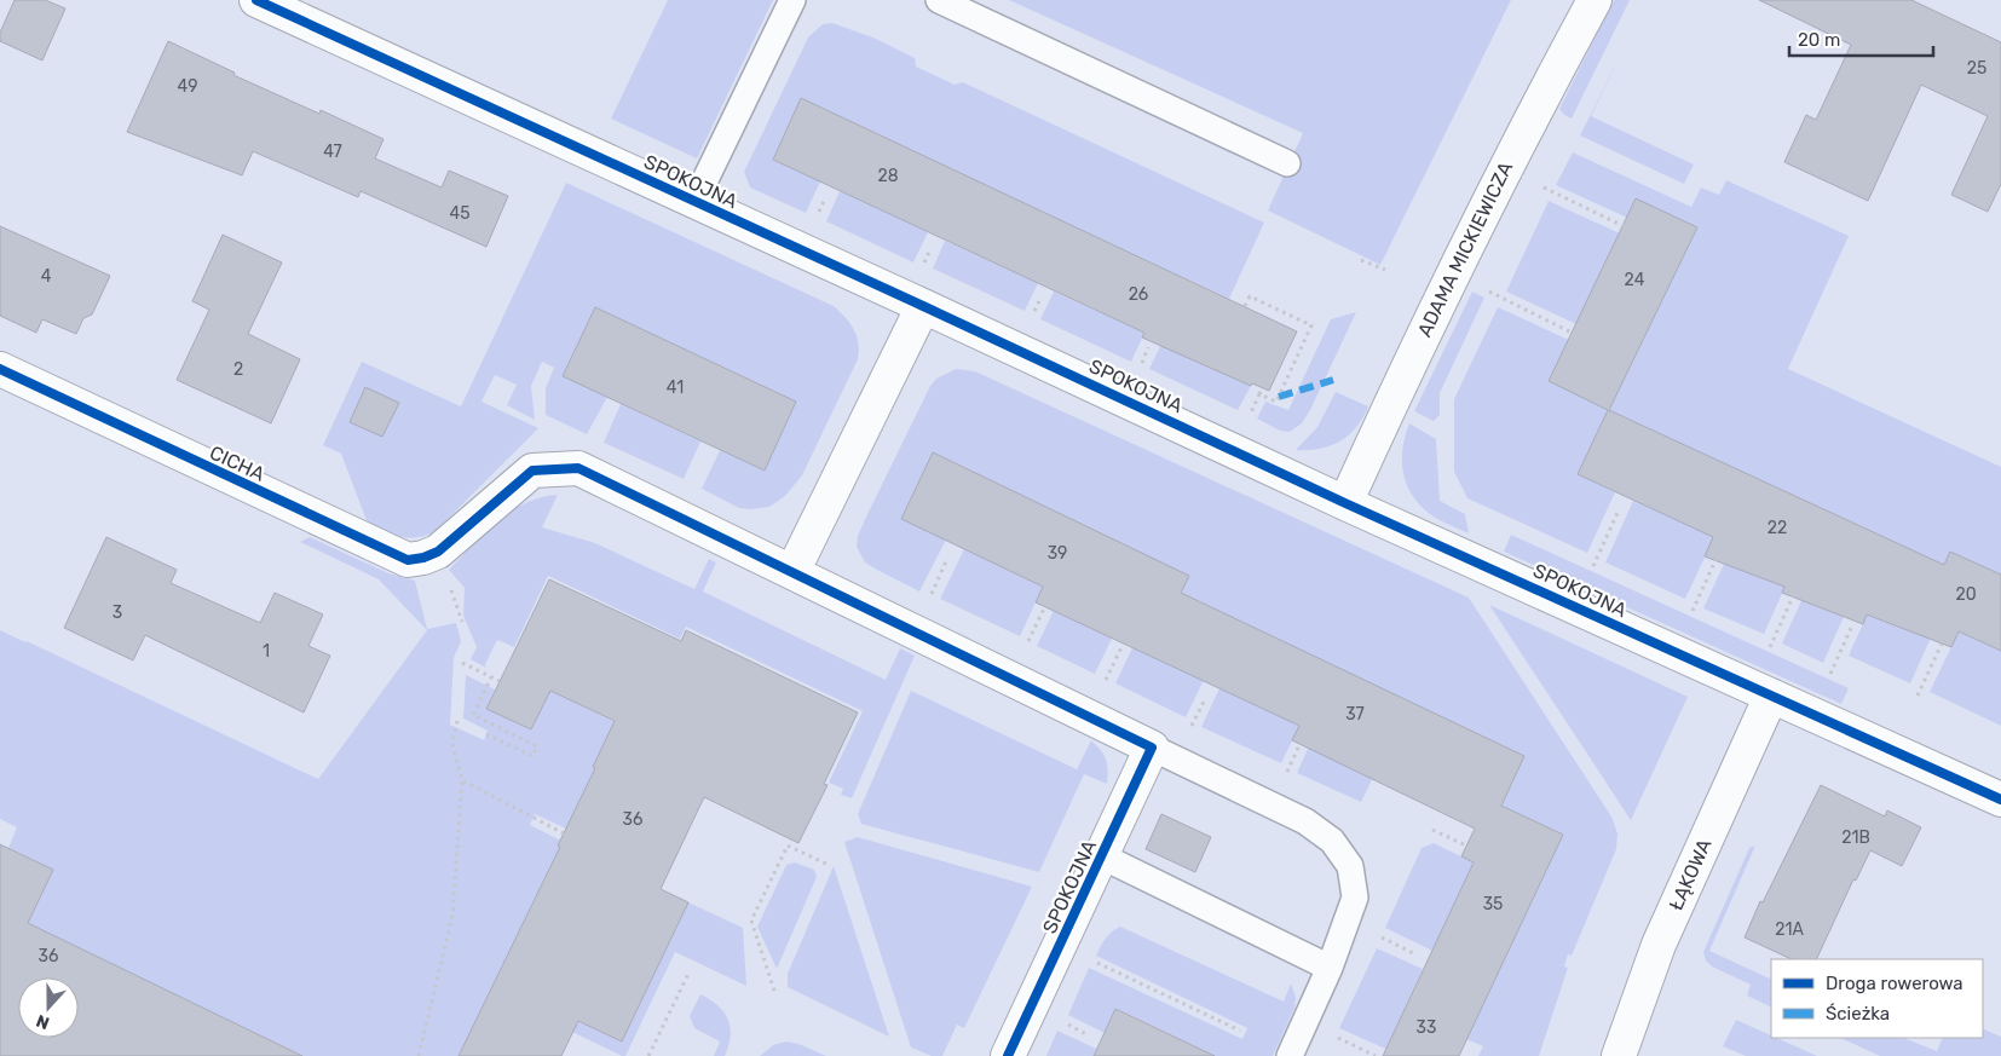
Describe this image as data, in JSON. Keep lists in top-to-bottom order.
{
  "streets": {
    "street": [
      "SPOKOJNA",
      "ADAMA MICKIEWICZA",
      "CICHA",
      "ŁĄKOWA"
    ]
  },
  "crossings": [
    ["SPOKOJNA", "ADAMA MICKIEWICZA"],
    ["SPOKOJNA", "ŁĄKOWA"]
  ],
  "house_numbers": [
    "25",
    "49",
    "47",
    "28",
    "45",
    "4",
    "24",
    "26",
    "2",
    "41",
    "22",
    "39",
    "20",
    "3",
    "1",
    "37",
    "36",
    "21B",
    "35",
    "21A",
    "36",
    "33"
  ],
  "legend": ["Droga rowerowa", "Ścieżka"],
  "scale_bar": "20 m",
  "north": "bottom"
}
